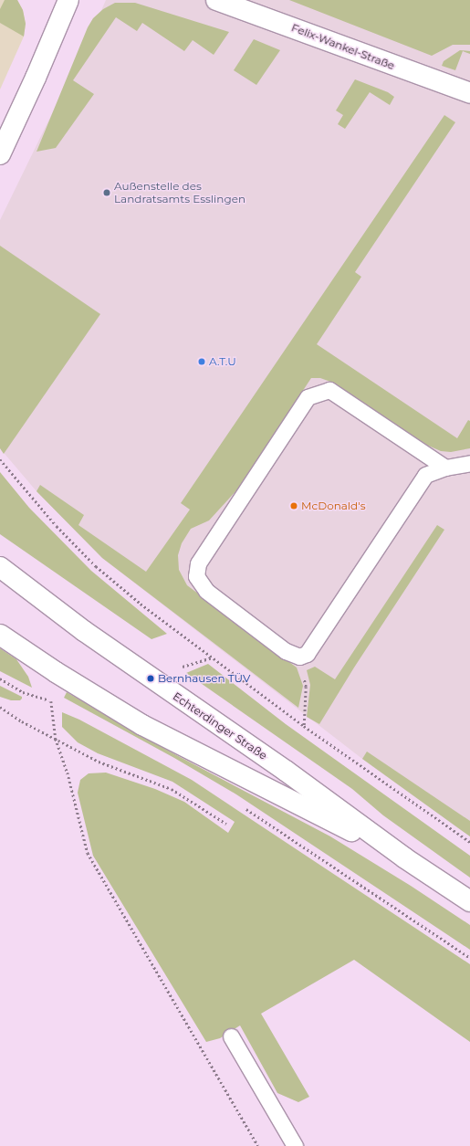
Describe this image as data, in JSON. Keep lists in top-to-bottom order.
{
  "streets": {
    "main road": ["Felix-Wankel-Straße", "Echterdinger Straße"]
  },
  "places": [
    "Außenstelle des Landratsamts Esslingen",
    "A.T.U",
    "McDonald's",
    "Bernhausen TÜV"
  ]
}
